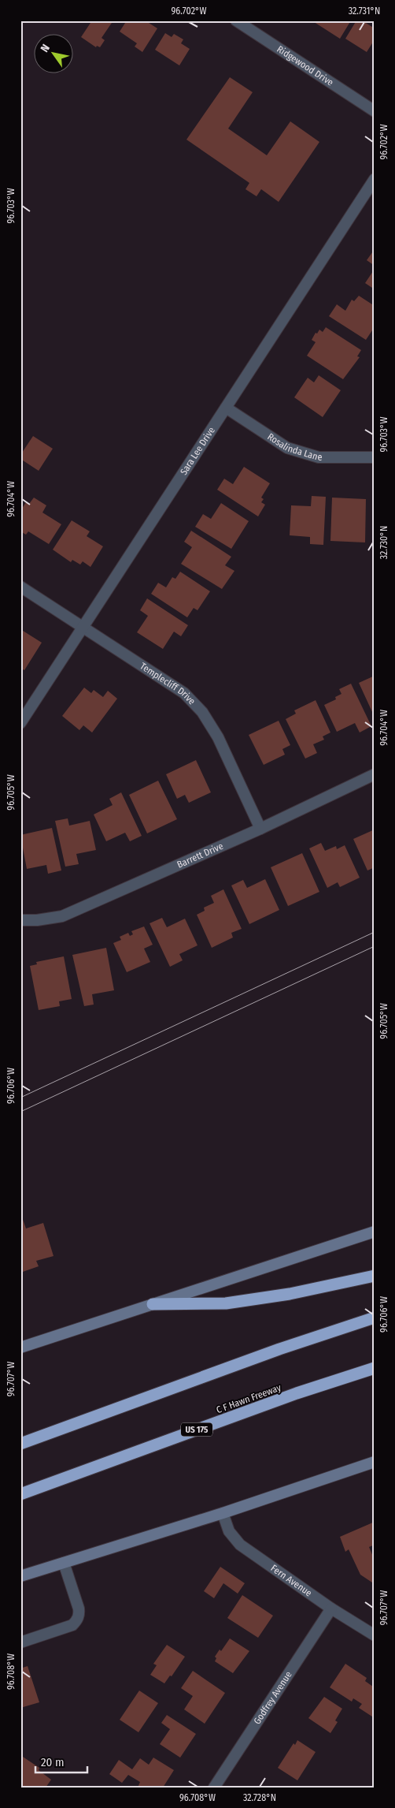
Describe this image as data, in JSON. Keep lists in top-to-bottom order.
{
  "streets": {
    "highway": ["C F Hawn Freeway", "US 175"],
    "street": [
      "Ridgewood Drive",
      "Rosalinda Lane",
      "Sara Lee Drive",
      "Templecliff Drive",
      "Barrett Drive",
      "Fern Avenue",
      "Godfrey Avenue"
    ]
  },
  "crossings": [
    ["Rosalinda Lane", "Sara Lee Drive"],
    ["Sara Lee Drive", "Templecliff Drive"],
    ["Templecliff Drive", "Barrett Drive"],
    ["Fern Avenue", "Godfrey Avenue"]
  ],
  "scale_bar": "20 m",
  "north": "top left",
  "coordinates": [
    "96.702°W",
    "32.731°N",
    "96.703°W",
    "96.704°W",
    "32.730°N",
    "96.705°W",
    "96.706°W",
    "96.707°W",
    "96.708°W",
    "32.728°N"
  ]
}
